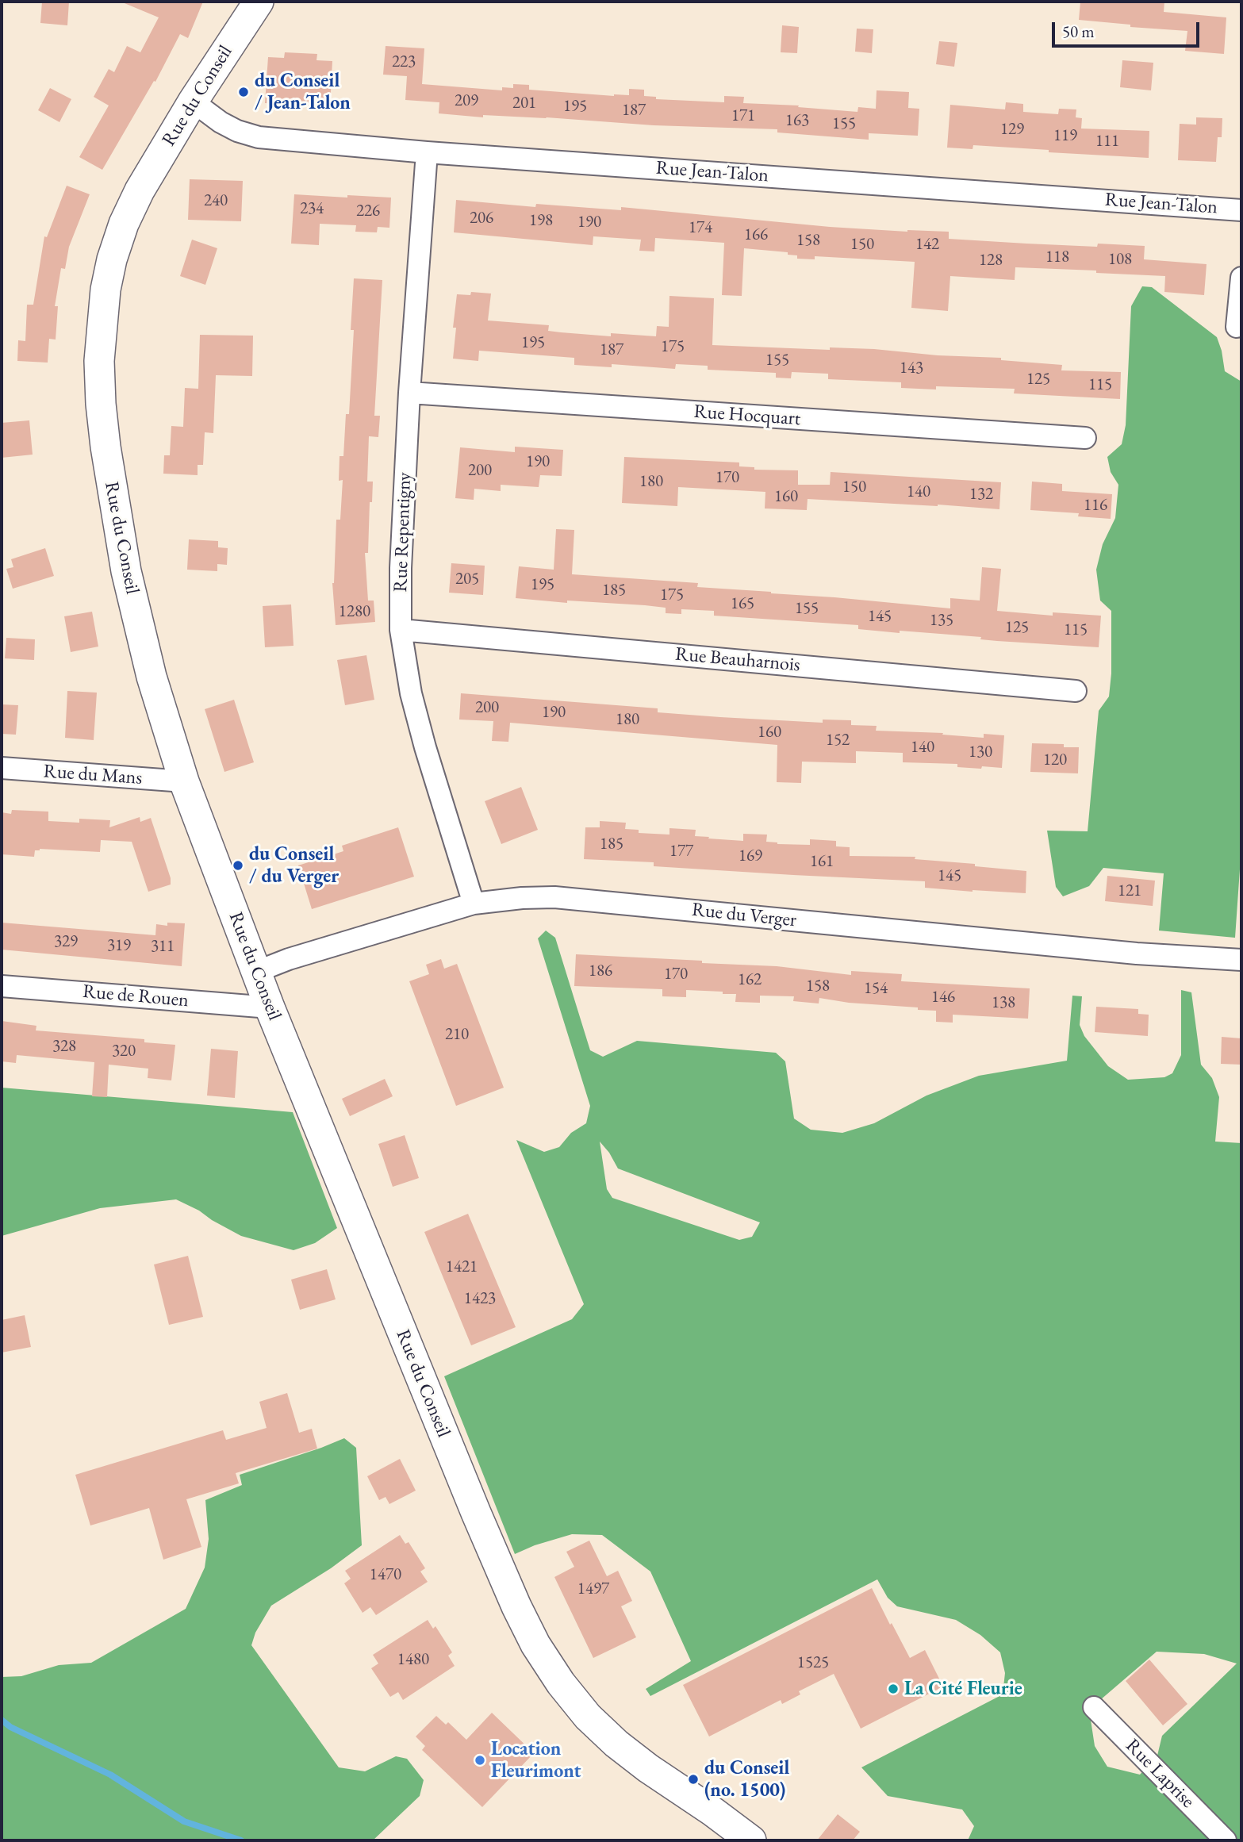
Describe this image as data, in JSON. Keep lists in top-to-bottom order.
{
  "streets": {
    "street": [
      "Rue du Conseil",
      "Rue Jean-Talon",
      "Rue Hocquart",
      "Rue Repentigny",
      "Rue Beauharnois",
      "Rue du Mans",
      "Rue du Verger",
      "Rue de Rouen",
      "Rue Laprise"
    ]
  },
  "crossings": [
    ["Rue du Conseil", "Rue Jean-Talon"],
    ["Rue du Conseil", "Rue du Mans"],
    ["Rue du Conseil", "Rue du Verger"],
    ["Rue du Conseil", "Rue de Rouen"],
    ["Rue Jean-Talon", "Rue Repentigny"],
    ["Rue Hocquart", "Rue Repentigny"],
    ["Rue Repentigny", "Rue Beauharnois"],
    ["Rue Repentigny", "Rue du Verger"]
  ],
  "places": [
    "du Conseil / Jean-Talon",
    "du Conseil / du Verger",
    "La Cité Fleurie",
    "Location Fleurimont",
    "du Conseil (no. 1500)"
  ],
  "house_numbers": [
    "223",
    "209",
    "201",
    "195",
    "187",
    "171",
    "163",
    "155",
    "129",
    "119",
    "111",
    "240",
    "234",
    "226",
    "206",
    "198",
    "190",
    "174",
    "166",
    "158",
    "150",
    "142",
    "118",
    "108",
    "128",
    "195",
    "175",
    "187",
    "155",
    "143",
    "125",
    "115",
    "190",
    "200",
    "170",
    "180",
    "150",
    "140",
    "132",
    "160",
    "116",
    "205",
    "195",
    "185",
    "175",
    "165",
    "155",
    "1280",
    "145",
    "135",
    "125",
    "115",
    "200",
    "190",
    "180",
    "160",
    "152",
    "140",
    "130",
    "120",
    "185",
    "177",
    "169",
    "161",
    "145",
    "121",
    "329",
    "319",
    "311",
    "186",
    "170",
    "162",
    "158",
    "154",
    "146",
    "138",
    "210",
    "328",
    "320",
    "1421",
    "1423",
    "1470",
    "1497",
    "1480",
    "1525"
  ],
  "scale_bar": "50 m"
}
